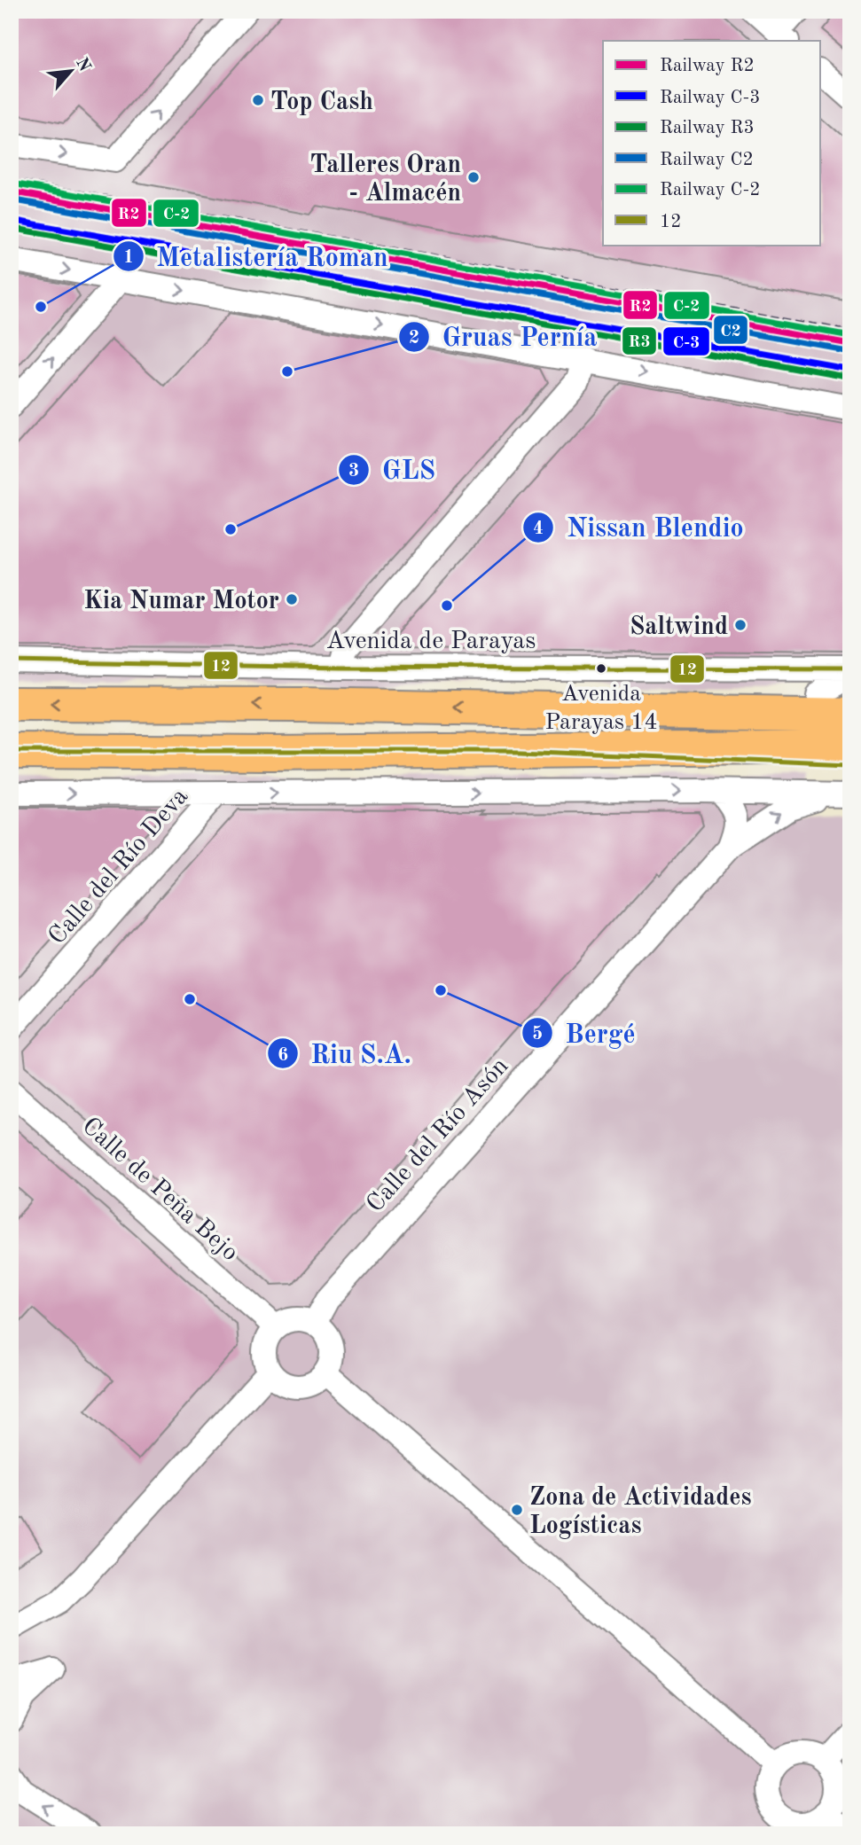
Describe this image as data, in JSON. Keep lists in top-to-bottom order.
{
  "streets": {
    "street": [
      "Avenida de Parayas",
      "Calle del Río Deva",
      "Calle del Río Asón",
      "Calle de Peña Bejo"
    ]
  },
  "crossings": [
    ["Calle del Río Asón", "Calle de Peña Bejo"]
  ],
  "places": [
    "Top Cash",
    "Talleres Oran - Almacén",
    "Metalistería Roman",
    "Gruas Pernía",
    "GLS",
    "Kia Numar Motor",
    "Nissan Blendio",
    "Saltwind",
    "Avenida Parayas 14",
    "Bergé",
    "Riu S.A.",
    "Zona de Actividades Logísticas"
  ],
  "lines": [
    "rail line C-2",
    "rail line R2",
    "rail line C2",
    "rail line C-3",
    "rail line R3",
    "transit line 12"
  ],
  "legend": [
    "Railway R2",
    "Railway C-3",
    "Railway R3",
    "Railway C2",
    "Railway C-2",
    "12"
  ],
  "north": "top right"
}
